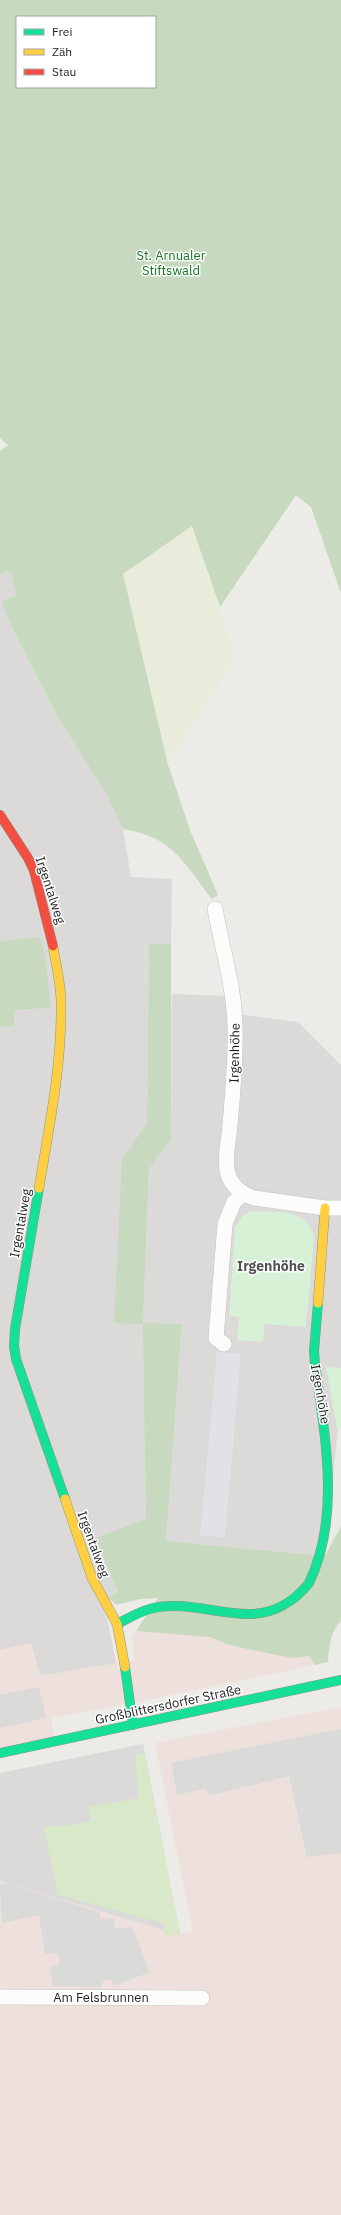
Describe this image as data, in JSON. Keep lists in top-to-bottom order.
{
  "streets": {
    "street": [
      "Irgentalweg",
      "Irgenhöhe",
      "Großblittersdorfer Straße",
      "Am Felsbrunnen"
    ]
  },
  "crossings": [
    ["Irgentalweg", "Irgenhöhe"],
    ["Irgentalweg", "Großblittersdorfer Straße"]
  ],
  "districts": ["Irgenhöhe"],
  "parks": ["St. Arnualer Stiftswald"],
  "legend": ["Frei", "Zäh", "Stau"]
}
